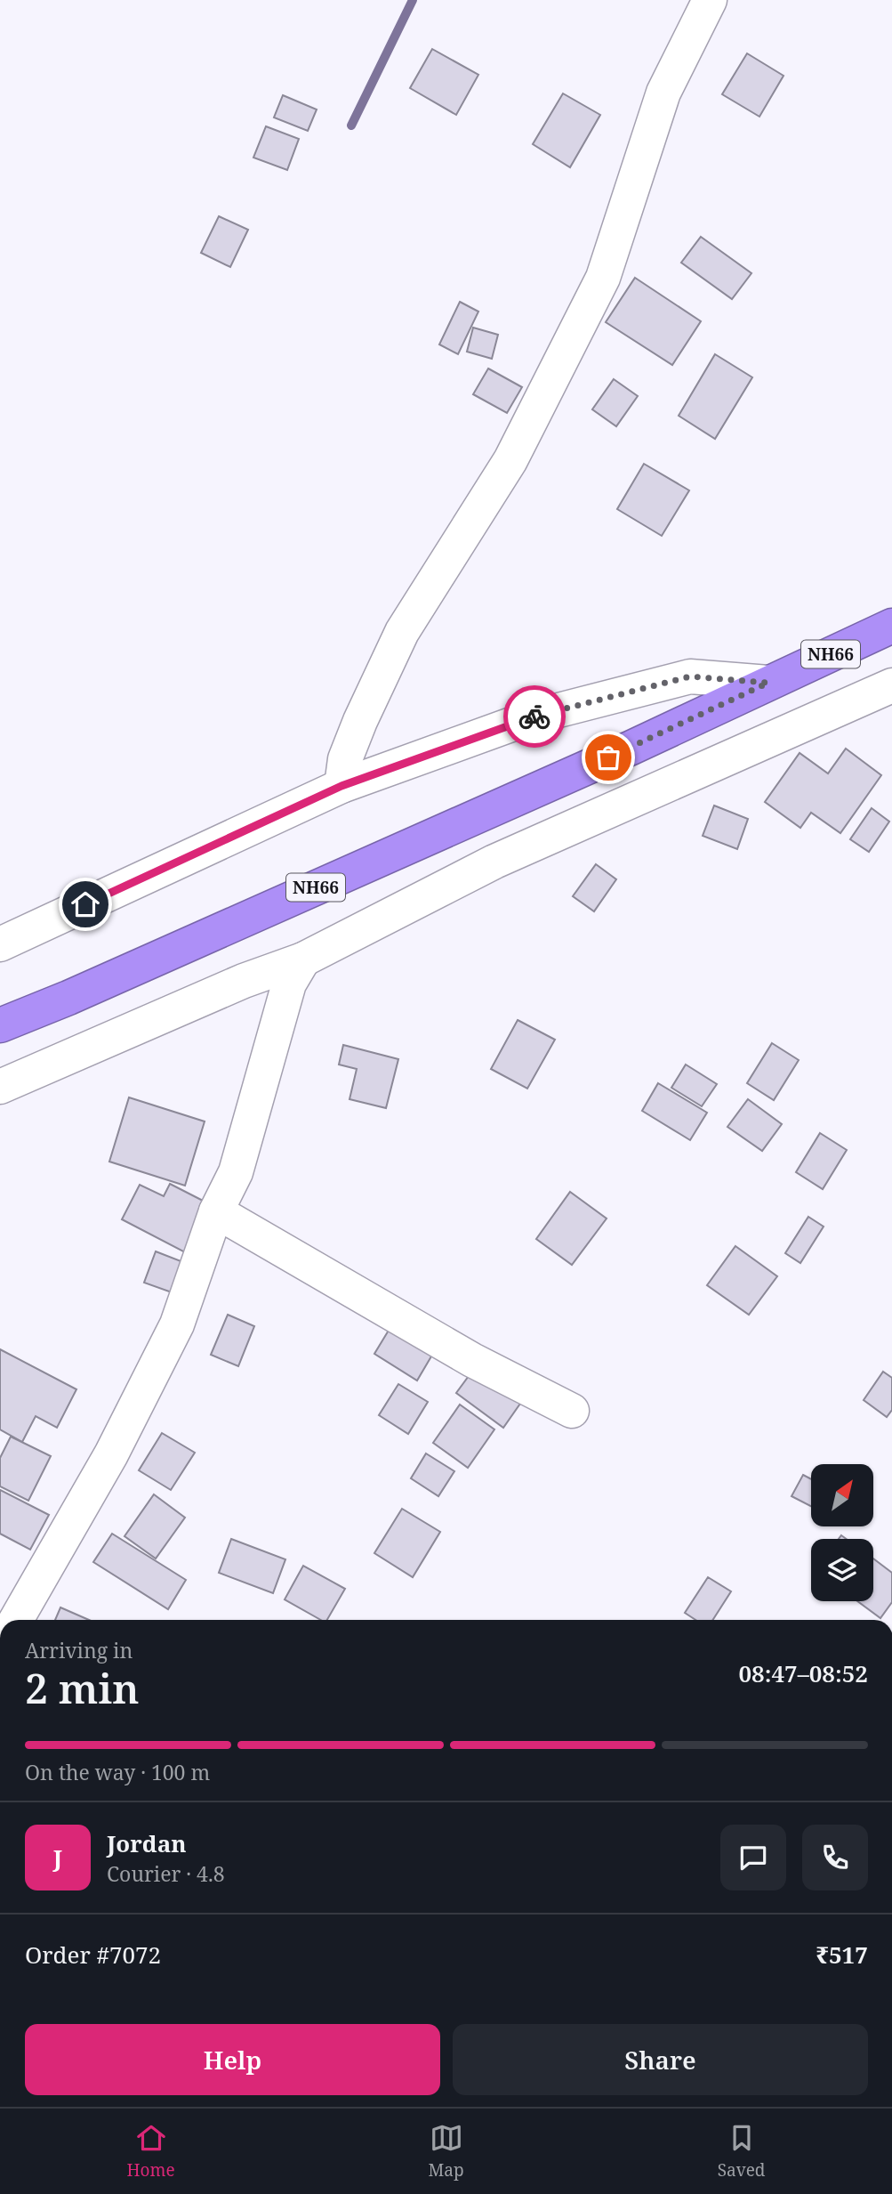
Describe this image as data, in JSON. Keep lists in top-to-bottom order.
{
  "streets": {
    "highway": ["NH66"]
  },
  "north": "top right",
  "page": {
    "heading": ["2 min", "Arriving in", "08:47–08:52"],
    "panel": [
      "Jordan",
      "Courier · 4.8",
      "Order #7072",
      "₹517"
    ],
    "bar": "On the way · 100 m",
    "round": "J",
    "buttons": ["Help", "Share"],
    "tabs": ["Home", "Map", "Saved"]
  }
}
